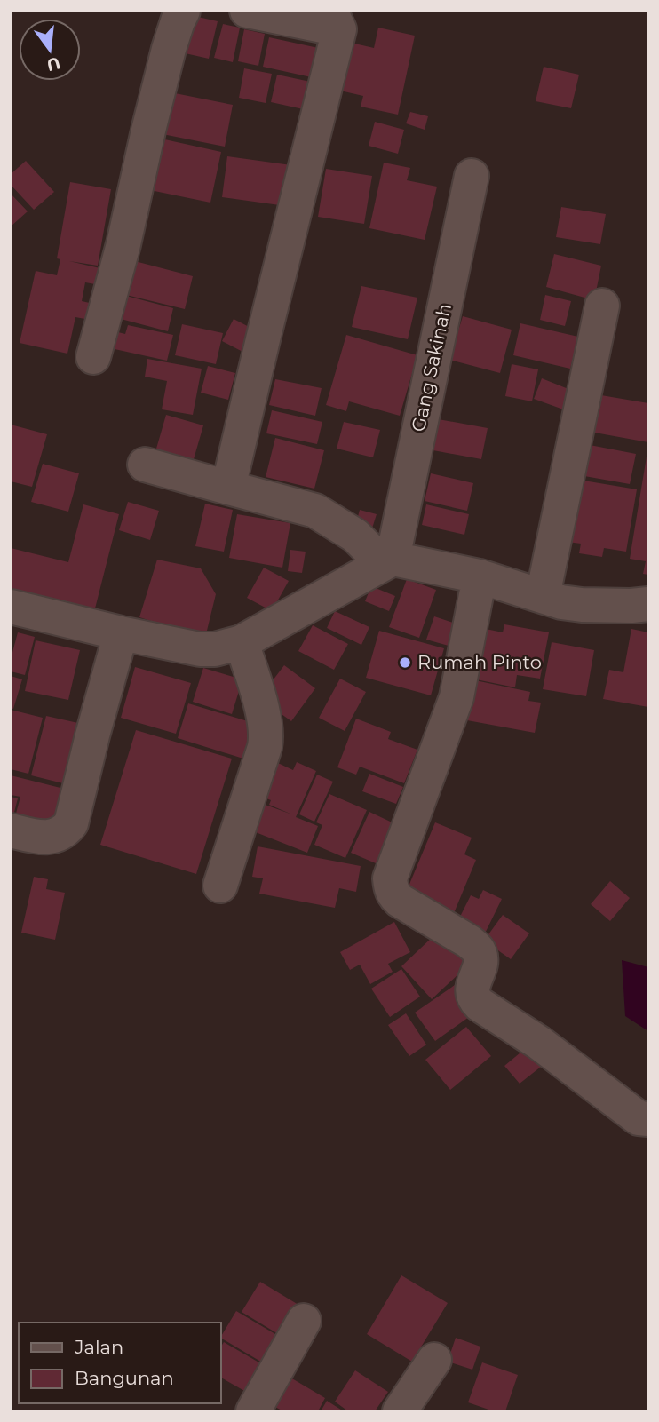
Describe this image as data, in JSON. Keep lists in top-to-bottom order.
{
  "streets": {
    "street": ["Gang Sakinah"]
  },
  "places": ["Rumah Pinto"],
  "legend": ["Jalan", "Bangunan"],
  "north": "bottom"
}
